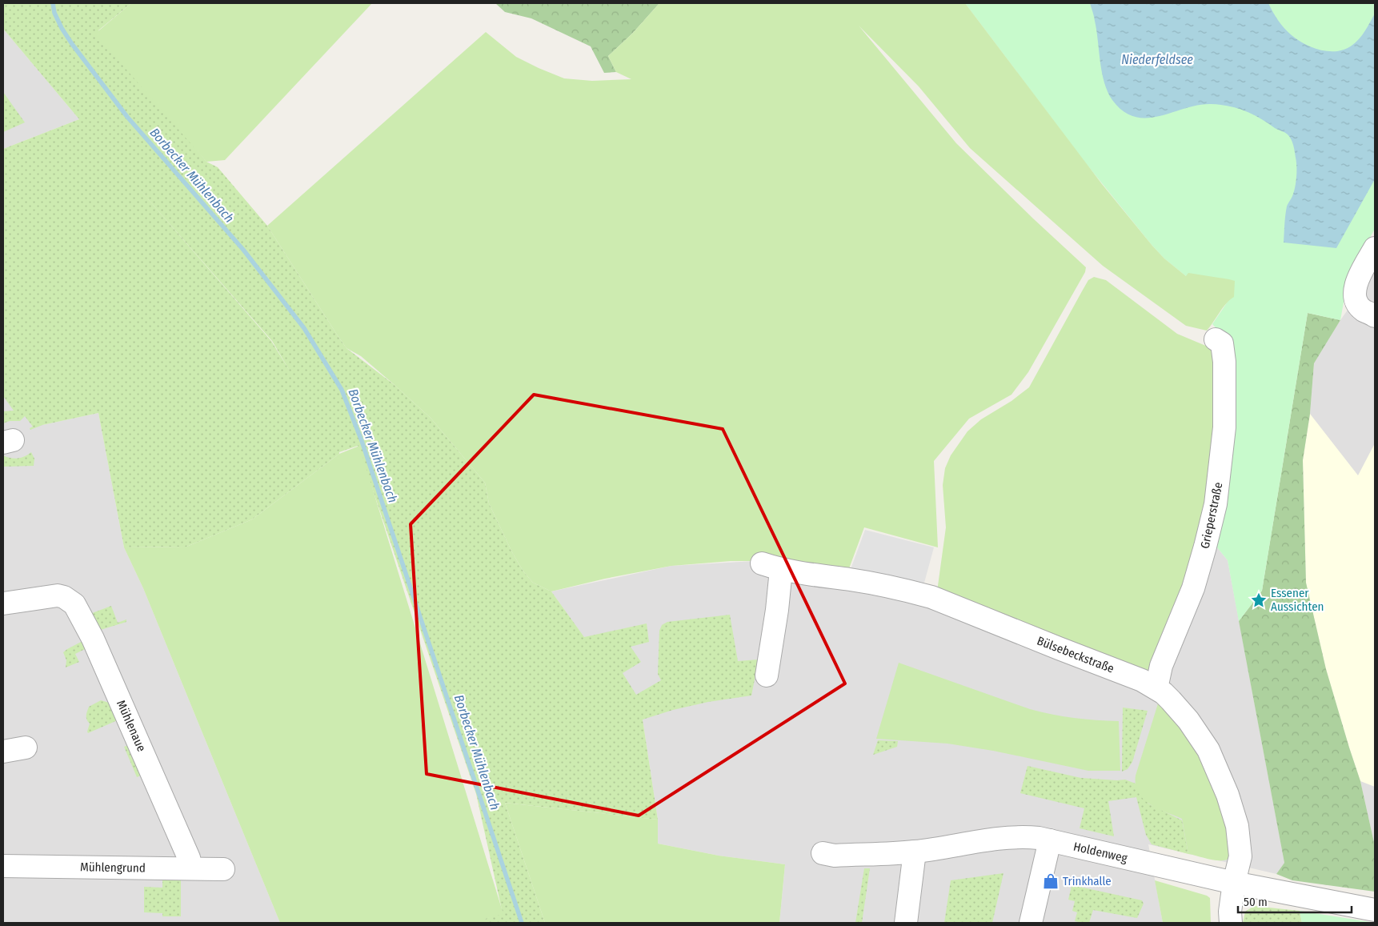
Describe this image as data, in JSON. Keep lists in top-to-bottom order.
{
  "streets": {
    "street": [
      "Grieperstraße",
      "Bülsebeckstraße",
      "Mühlenaue",
      "Holdenweg",
      "Mühlengrund"
    ]
  },
  "crossings": [
    ["Grieperstraße", "Bülsebeckstraße"],
    ["Bülsebeckstraße", "Holdenweg"],
    ["Mühlenaue", "Mühlengrund"]
  ],
  "water": ["Niederfeldsee", "Borbecker Mühlenbach"],
  "places": {
    "place": ["Essener Aussichten"],
    "shop": ["Trinkhalle"]
  },
  "scale_bar": "50 m"
}
